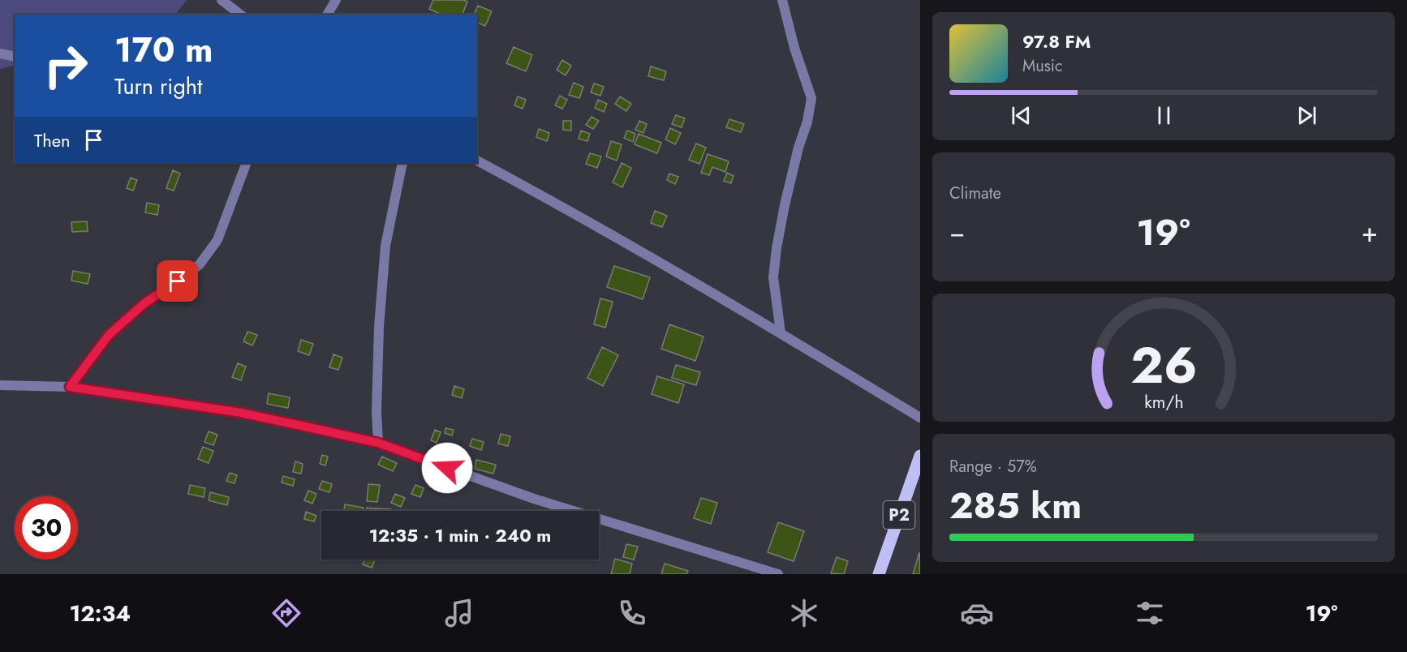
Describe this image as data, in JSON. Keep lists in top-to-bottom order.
{
  "streets": {
    "main road": ["P2"]
  },
  "page": {
    "turn": ["170 m", "Turn right"],
    "song": ["97.8 FM", "Music"],
    "then": "Then",
    "tile": [
      "Climate",
      ["Range · 57%", "285 km"]
    ],
    "heat": ["−", "19°", "+"],
    "limit": "30",
    "trip": "12:35 · 1 min · 240 m",
    "tabs": ["12:34", "19°"],
    "gauge": ["26", "km/h"]
  }
}
